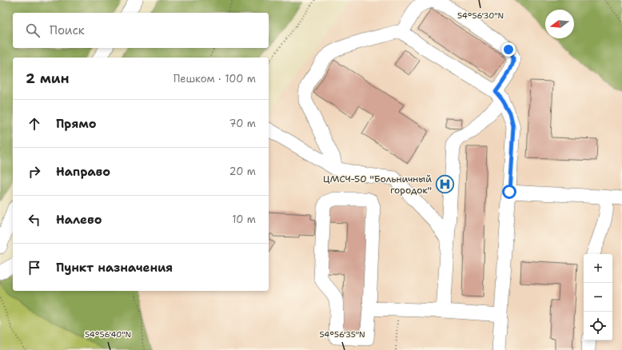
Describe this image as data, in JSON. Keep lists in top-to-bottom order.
{
  "places": {
    "hospital": ["ЦМСЧ-50 \"Больничный городок\""]
  },
  "north": "left",
  "page": {
    "search": "Поиск",
    "heading": ["2 мин", "Пешком · 100 m"],
    "list": [
      ["Прямо", "70 m"],
      ["Направо", "20 m"],
      ["Налево", "10 m"],
      "Пункт назначения"
    ],
    "map_buttons": ["+", "−"]
  },
  "coordinates": ["54°56'30\"N", "54°56'40\"N", "54°56'35\"N"]
}
